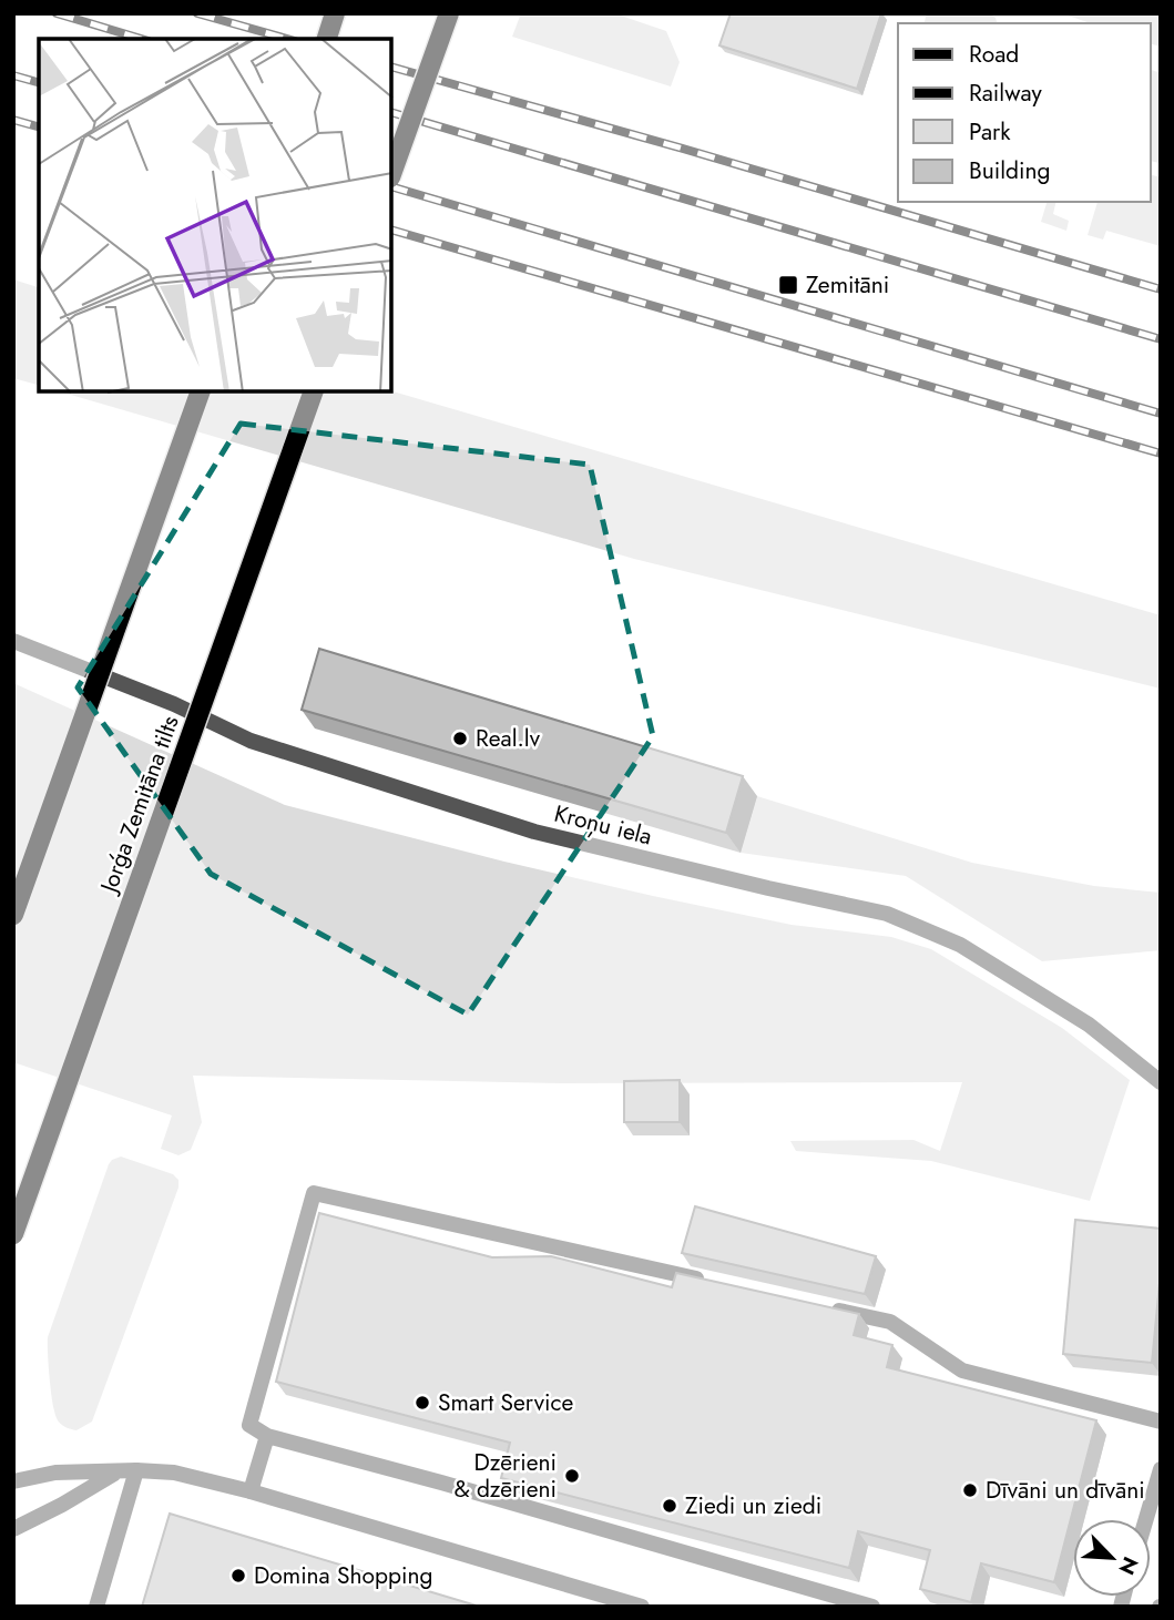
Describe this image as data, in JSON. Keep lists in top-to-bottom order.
{
  "streets": {
    "main road": ["Jorģa Zemitāna tilts"],
    "street": ["Kroņu iela"]
  },
  "places": {
    "transit": ["Zemitāni"],
    "other": [
      "Real.lv",
      "Smart Service",
      "Dzērieni & dzērieni",
      "Dīvāni un dīvāni",
      "Ziedi un ziedi",
      "Domina Shopping"
    ]
  },
  "legend": [
    "Road",
    "Railway",
    "Park",
    "Building"
  ],
  "north": "bottom right"
}
